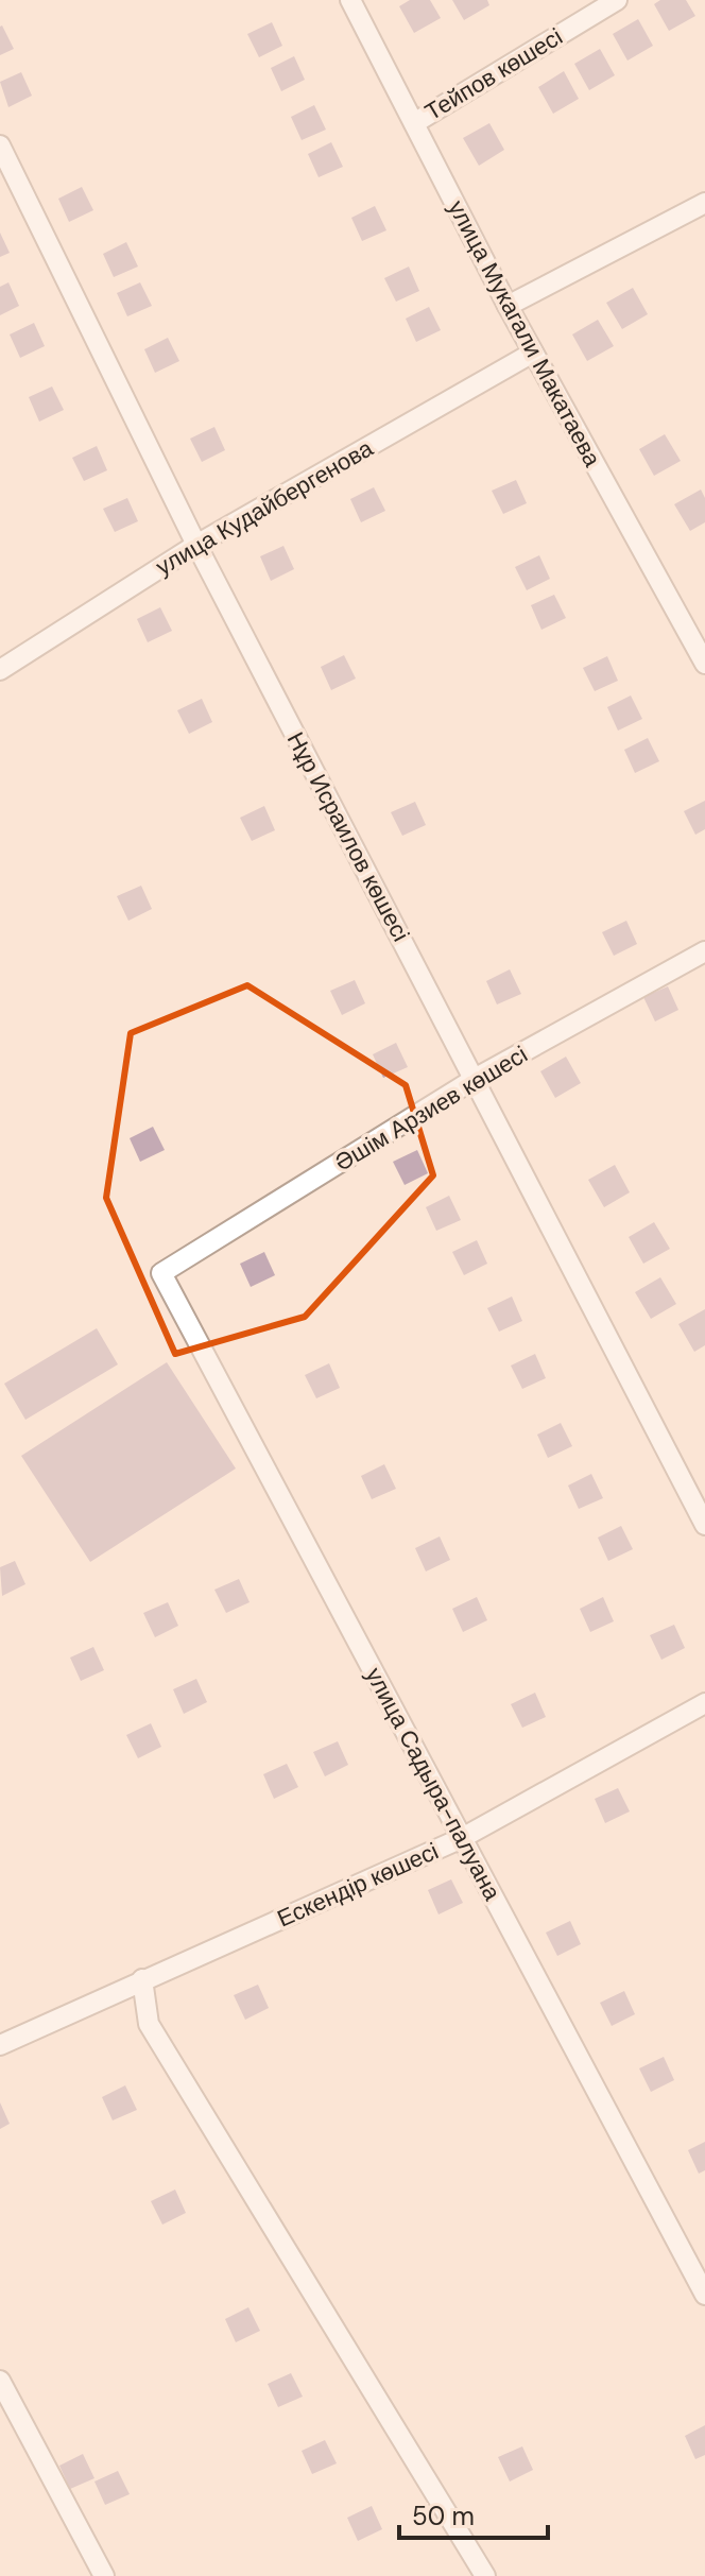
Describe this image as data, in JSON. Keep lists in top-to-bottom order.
{
  "streets": {
    "street": [
      "Тейпов көшесі",
      "улица Мукагали Макатаева",
      "улица Кудайбергенова",
      "Нұр Исраилов көшесі",
      "Әшім Арзиев көшесі",
      "улица Садыра-палуана",
      "Ескендір көшесі"
    ]
  },
  "crossings": [
    ["Тейпов көшесі", "улица Мукагали Макатаева"],
    ["улица Мукагали Макатаева", "улица Кудайбергенова"],
    ["улица Кудайбергенова", "Нұр Исраилов көшесі"],
    ["Нұр Исраилов көшесі", "Әшім Арзиев көшесі"],
    ["Әшім Арзиев көшесі", "улица Садыра-палуана"],
    ["улица Садыра-палуана", "Ескендір көшесі"]
  ],
  "scale_bar": "50 m"
}
